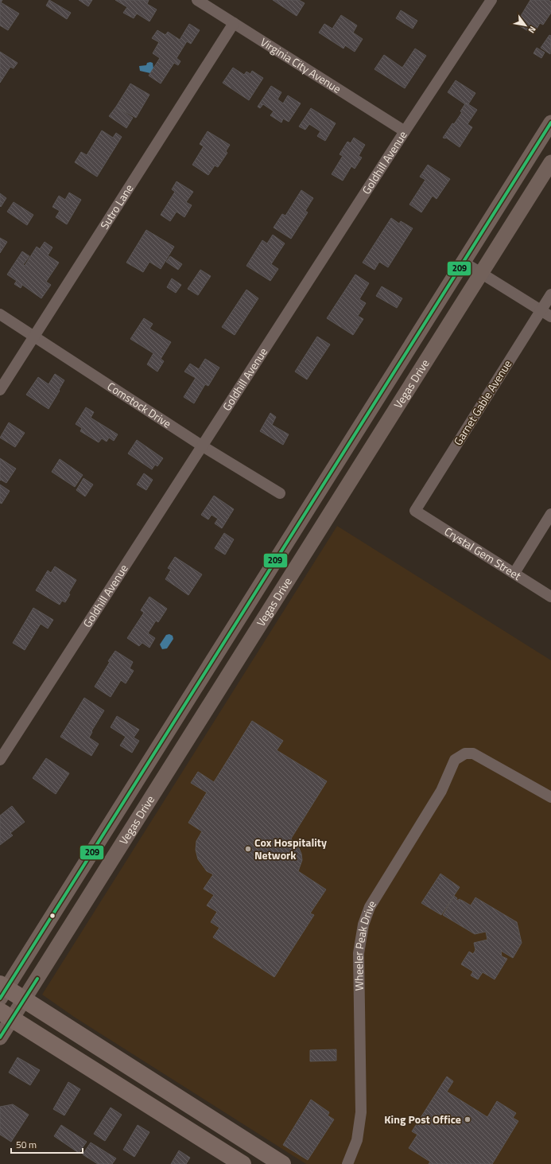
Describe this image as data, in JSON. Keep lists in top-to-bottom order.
{
  "streets": {
    "main road": ["Vegas Drive"],
    "street": [
      "Virginia City Avenue",
      "Goldhill Avenue",
      "Sutro Lane",
      "Garnet Gable Avenue",
      "Comstock Drive",
      "Crystal Gem Street",
      "Wheeler Peak Drive"
    ]
  },
  "crossings": [
    ["Virginia City Avenue", "Goldhill Avenue"],
    ["Virginia City Avenue", "Sutro Lane"],
    ["Goldhill Avenue", "Comstock Drive"],
    ["Sutro Lane", "Comstock Drive"],
    ["Garnet Gable Avenue", "Crystal Gem Street"]
  ],
  "places": ["Cox Hospitality Network", "King Post Office"],
  "lines": ["transit line 209"],
  "scale_bar": "50 m",
  "north": "bottom right"
}
